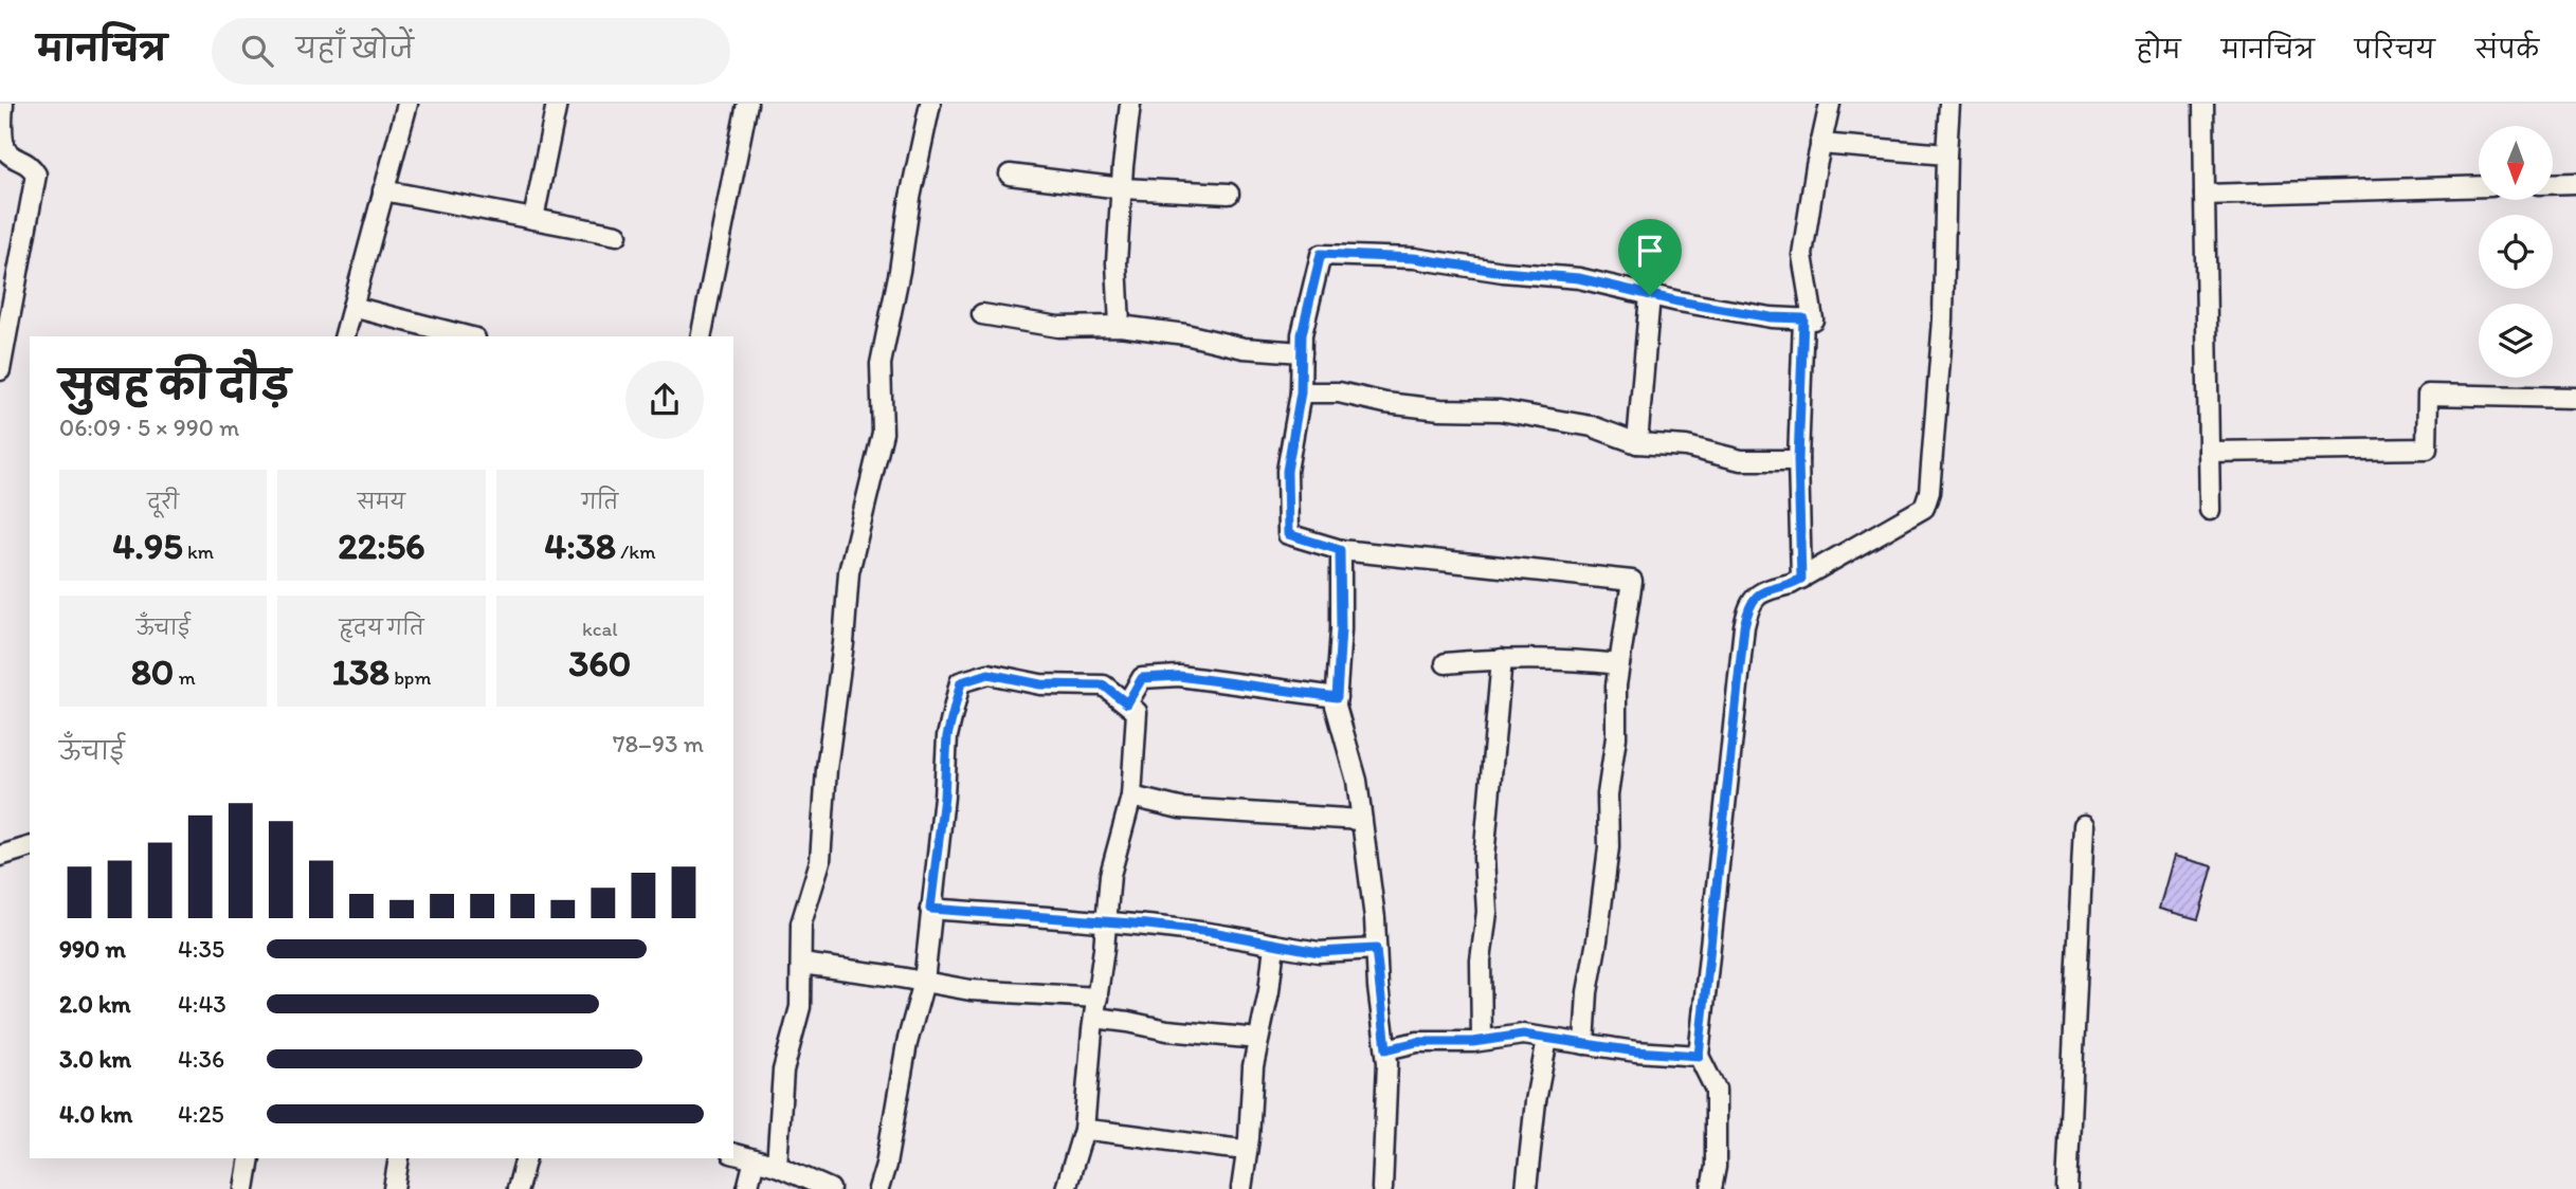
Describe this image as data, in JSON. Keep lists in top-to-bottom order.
{
  "north": "bottom",
  "page": {
    "header": "मानचित्र",
    "search": "यहाँ खोजें",
    "nav": [
      "होम",
      "मानचित्र",
      "परिचय",
      "संपर्क"
    ],
    "heading": ["सुबह की दौड़", "06:09 · 5 × 990 m"],
    "stats": [
      ["दूरी", "4.95 km"],
      ["समय", "22:56"],
      ["गति", "4:38 /km"],
      ["ऊँचाई", "80 m"],
      ["हृदय गति", "138 bpm"],
      ["kcal", "360"]
    ],
    "chart": ["ऊँचाई", "78–93 m"],
    "list": [
      {
        "name": "990 m",
        "note": "4:35"
      },
      {
        "name": "2.0 km",
        "note": "4:43"
      },
      {
        "name": "3.0 km",
        "note": "4:36"
      },
      {
        "name": "4.0 km",
        "note": "4:25"
      }
    ]
  }
}
